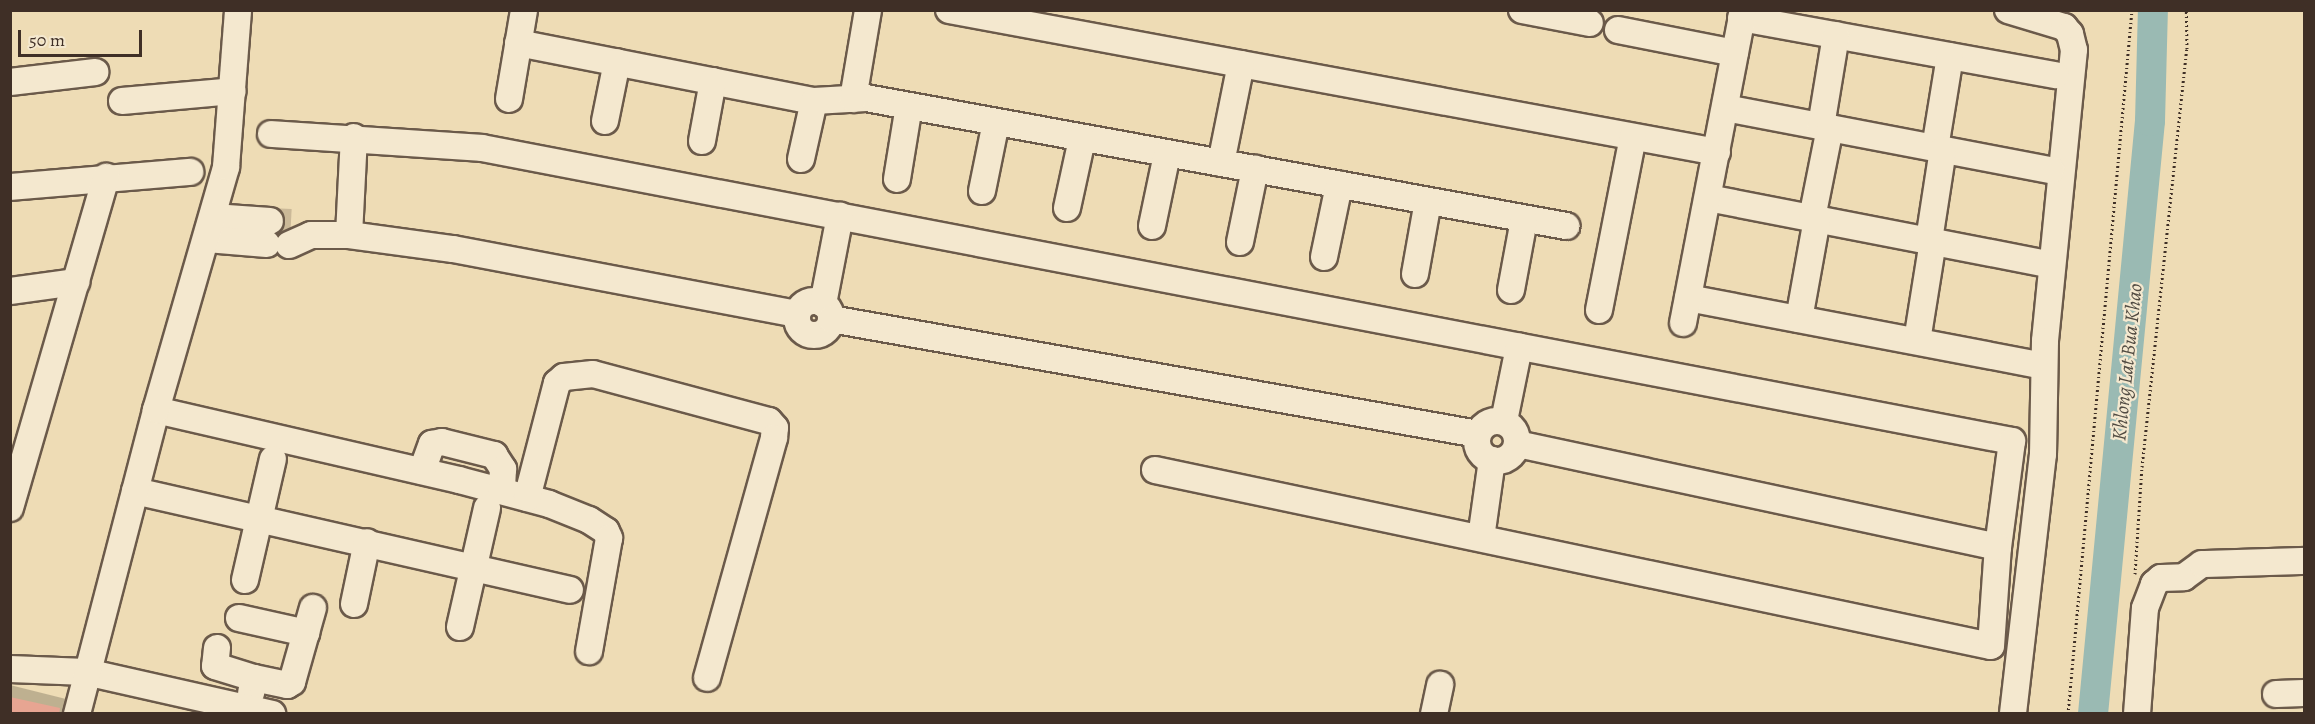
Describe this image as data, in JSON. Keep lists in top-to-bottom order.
{
  "water": ["Khlong Lat Bua Khao"],
  "scale_bar": "50 m"
}
